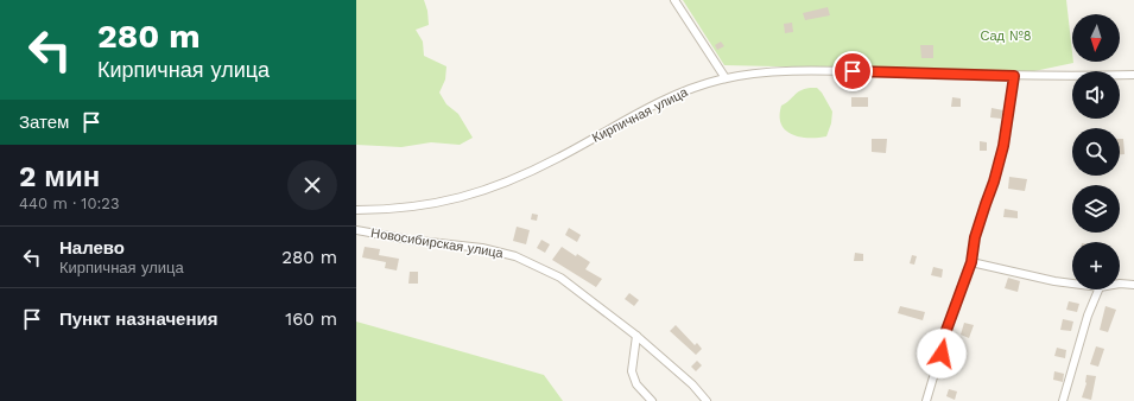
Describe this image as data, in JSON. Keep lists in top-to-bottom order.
{
  "streets": {
    "street": ["Кирпичная улица", "Новосибирская улица"]
  },
  "parks": ["Сад №8"],
  "north": "bottom",
  "page": {
    "turn": ["280 m", "Кирпичная улица"],
    "map_buttons": "+",
    "then": "Затем",
    "heading": ["2 мин", "440 m · 10:23"],
    "list": [
      {
        "name": "Налево",
        "note": "Кирпичная улица",
        "value": "280 m"
      },
      {
        "name": "Пункт назначения",
        "value": "160 m"
      }
    ]
  }
}
